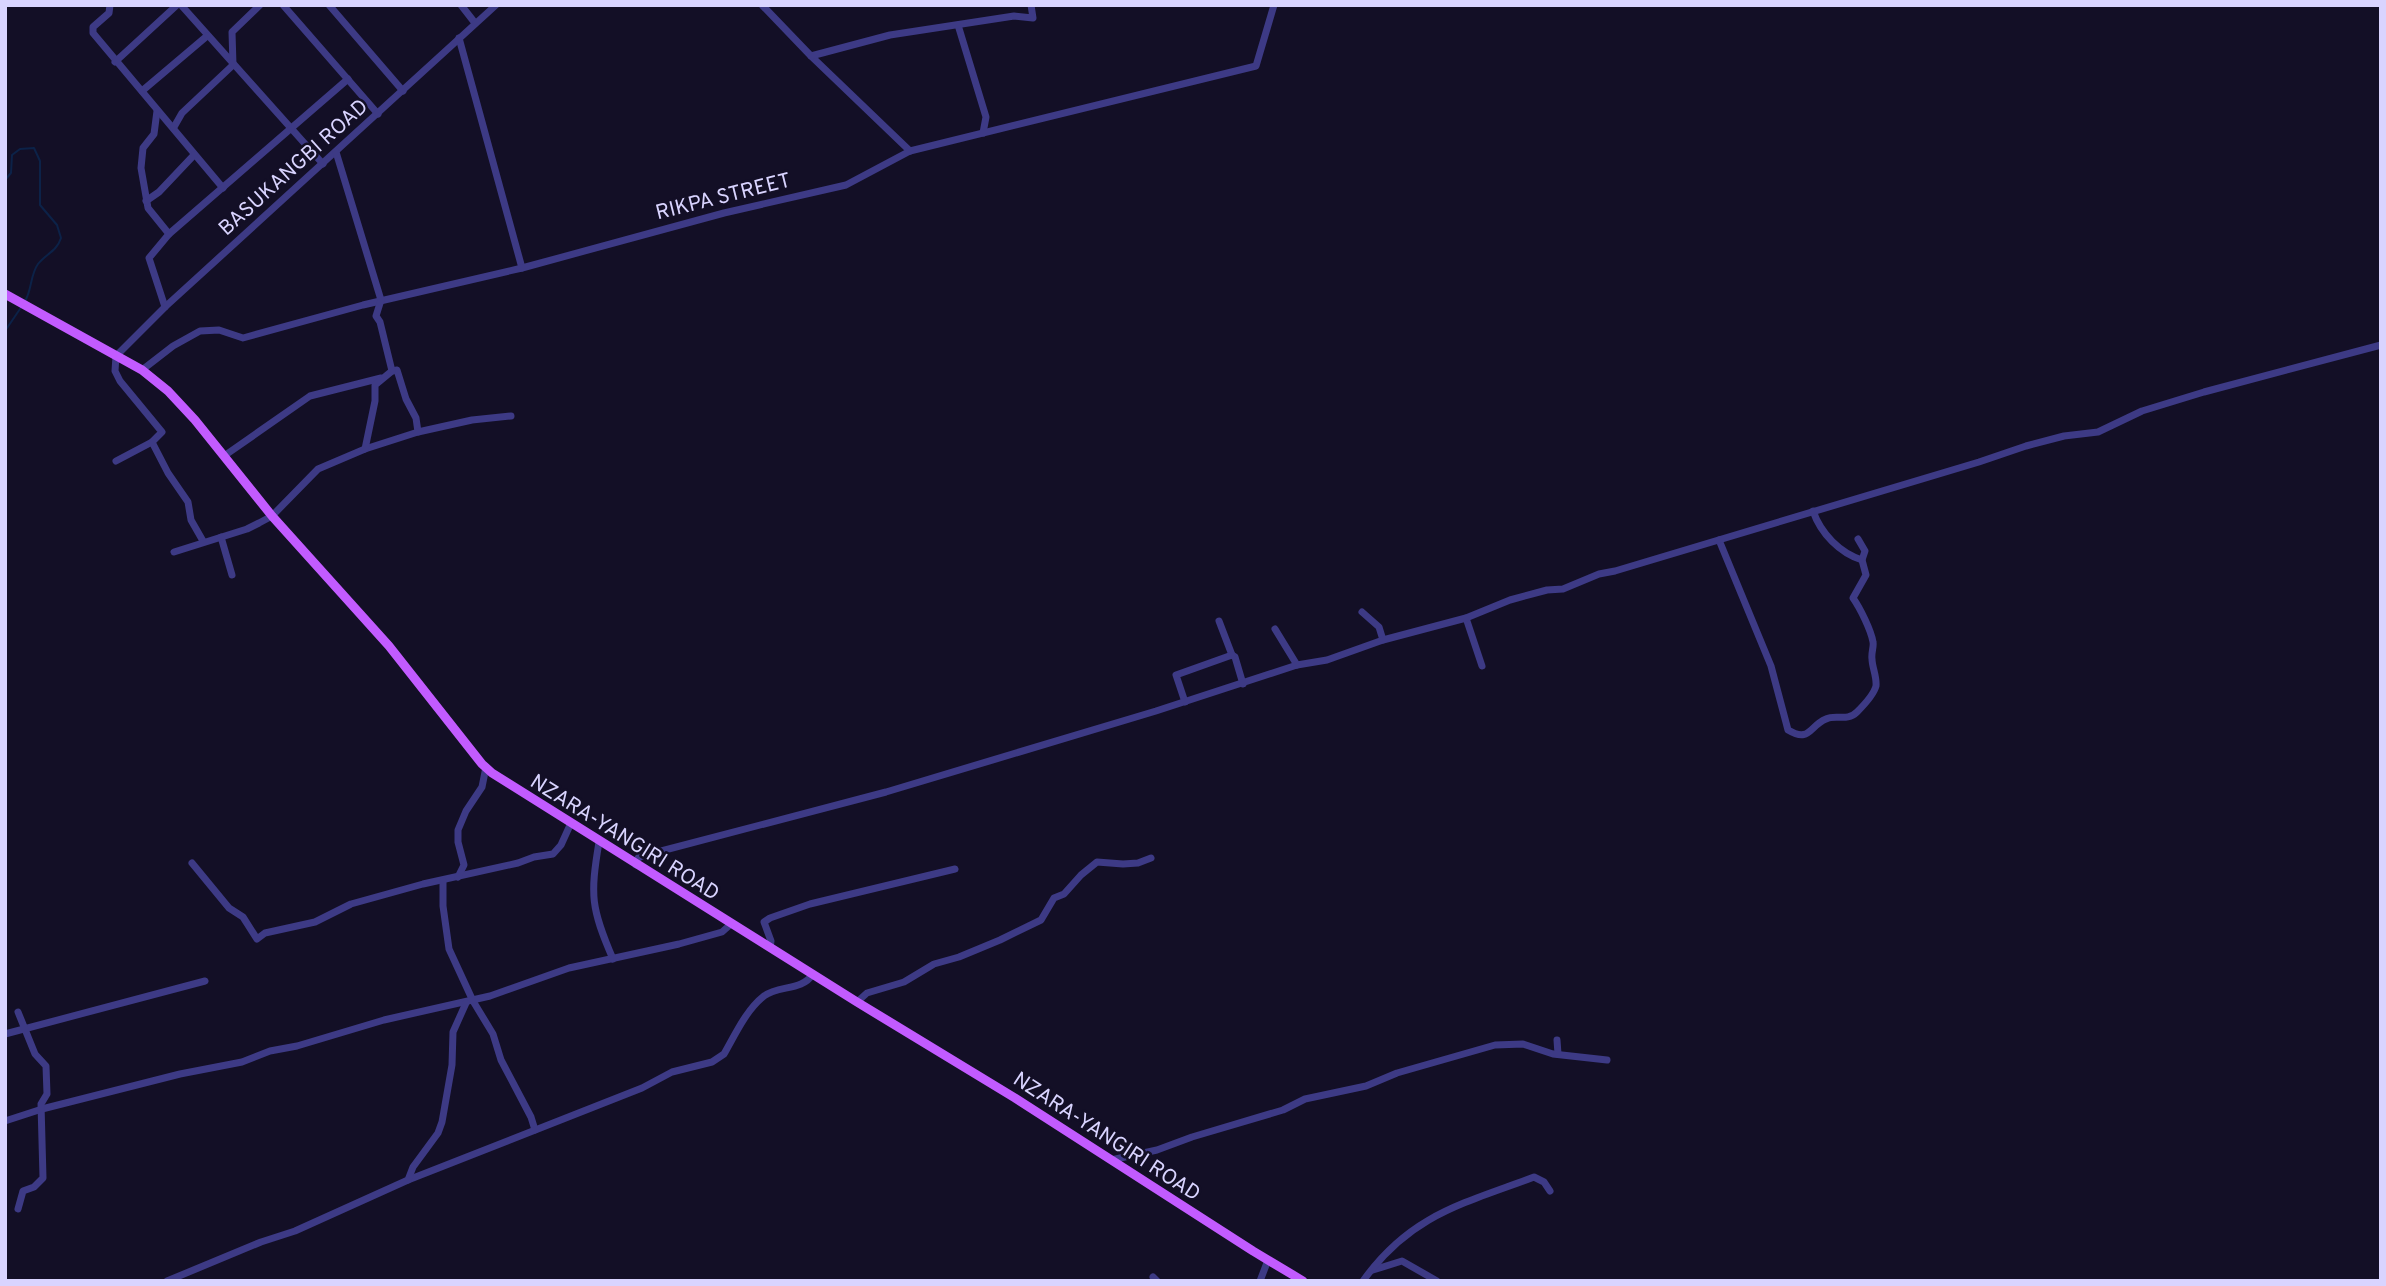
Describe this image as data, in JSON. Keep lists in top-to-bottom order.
{
  "streets": {
    "main road": ["NZARA-YANGIRI ROAD"],
    "street": ["BASUKANGBI ROAD", "RIKPA STREET"]
  },
  "crossings": [
    ["BASUKANGBI ROAD", "NZARA-YANGIRI ROAD"],
    ["RIKPA STREET", "NZARA-YANGIRI ROAD"]
  ]
}
